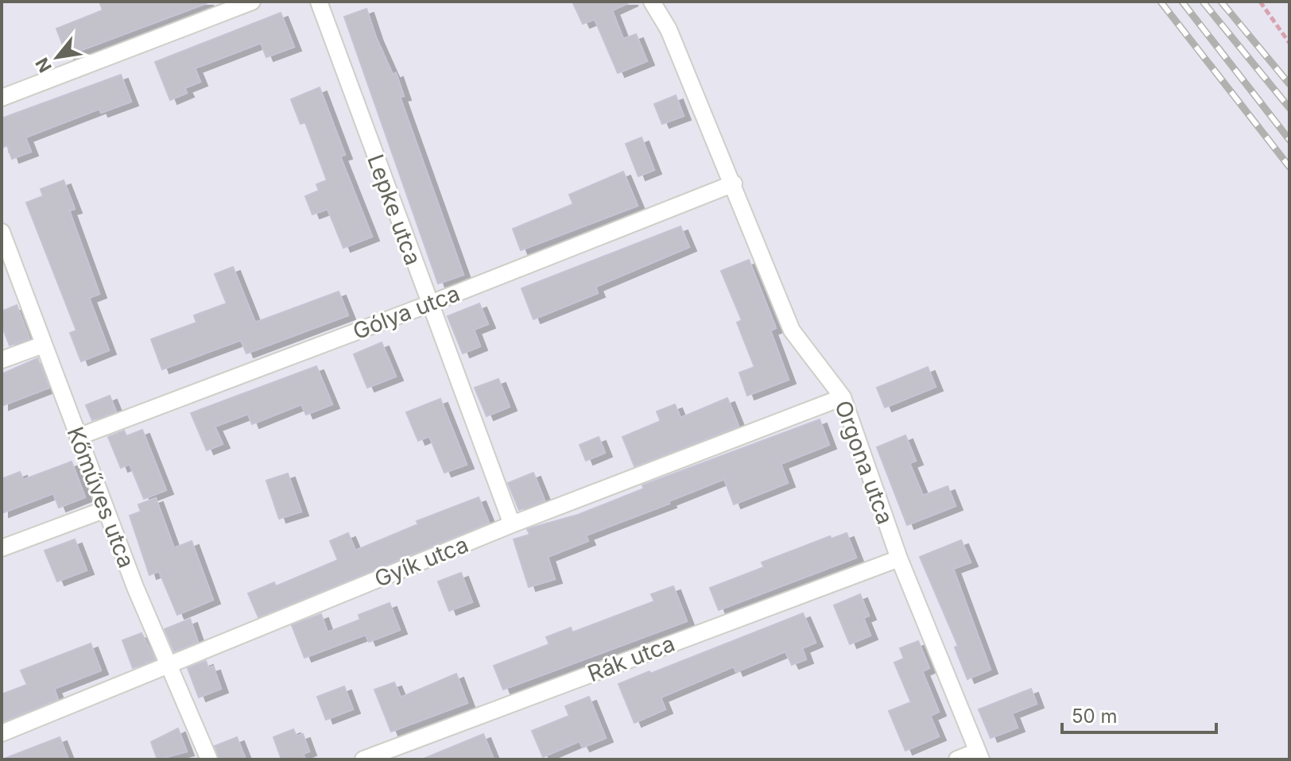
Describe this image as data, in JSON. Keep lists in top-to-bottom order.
{
  "streets": {
    "street": [
      "Lepke utca",
      "Gólya utca",
      "Orgona utca",
      "Kőműves utca",
      "Gyík utca",
      "Rák utca"
    ]
  },
  "crossings": [
    ["Lepke utca", "Gólya utca"],
    ["Lepke utca", "Gyík utca"],
    ["Gólya utca", "Orgona utca"],
    ["Gólya utca", "Kőműves utca"],
    ["Orgona utca", "Gyík utca"],
    ["Orgona utca", "Rák utca"],
    ["Kőműves utca", "Gyík utca"]
  ],
  "scale_bar": "50 m",
  "north": "bottom left"
}
